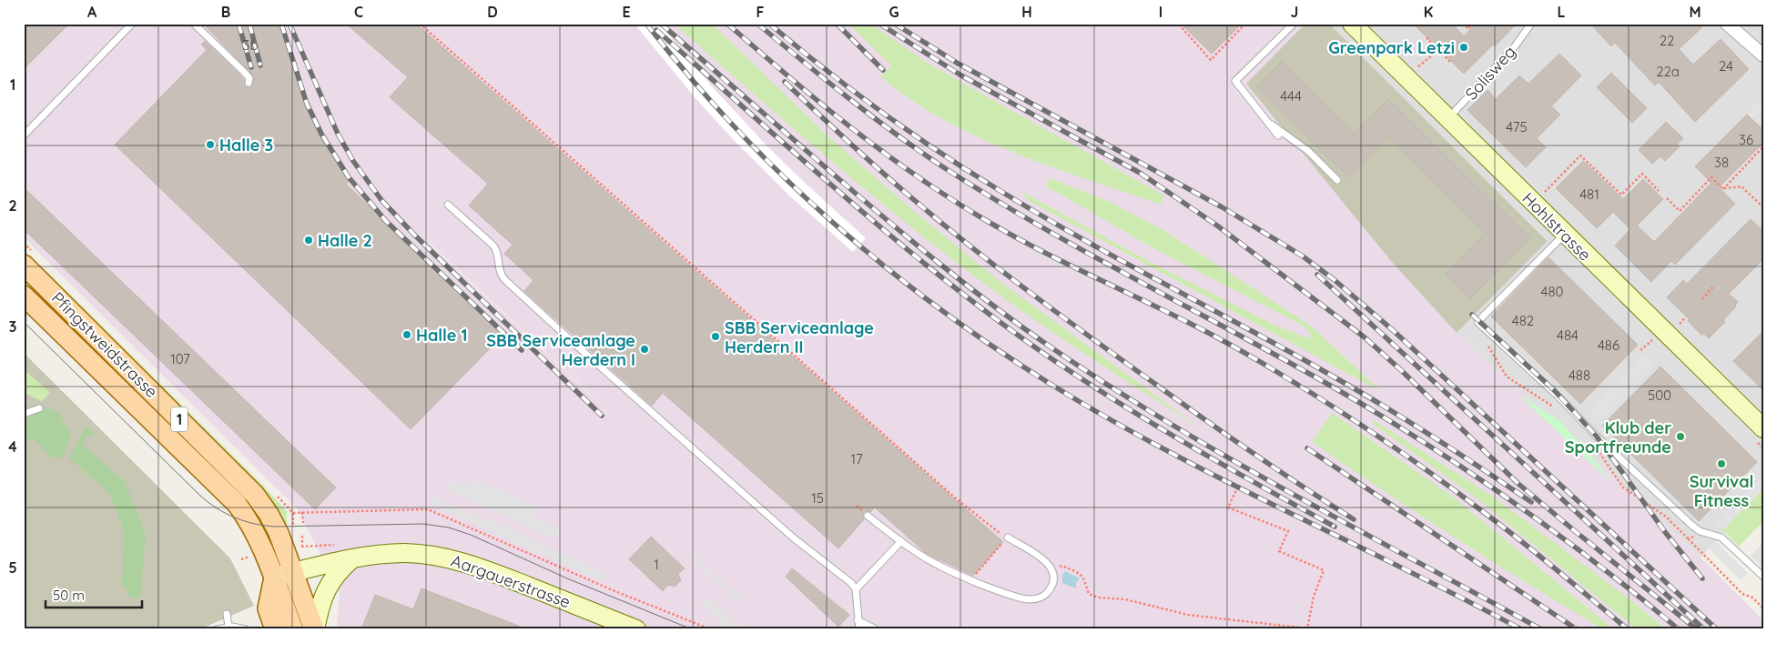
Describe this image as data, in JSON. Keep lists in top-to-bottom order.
{
  "streets": {
    "main road": ["Pfingstweidstrasse", "1"],
    "street": ["Hohlstrasse", "Aargauerstrasse"],
    "lane": ["Solisweg"]
  },
  "crossings": [
    ["Solisweg", "Hohlstrasse"],
    ["Pfingstweidstrasse", "1"],
    ["Pfingstweidstrasse", "Aargauerstrasse"],
    ["1", "Aargauerstrasse"]
  ],
  "places": [
    "Greenpark Letzi",
    "Halle 3",
    "Halle 2",
    "Halle 1",
    "SBB Serviceanlage Herdern II",
    "SBB Serviceanlage Herdern I",
    "Klub der Sportfreunde",
    "Survival Fitness"
  ],
  "house_numbers": [
    "22",
    "3b",
    "24",
    "22a",
    "444",
    "475",
    "36",
    "38",
    "481",
    "480",
    "482",
    "484",
    "486",
    "107",
    "488",
    "500",
    "17",
    "15",
    "1"
  ],
  "scale_bar": "50 m",
  "grid": {
    "columns": [
      "A",
      "B",
      "C",
      "D",
      "E",
      "F",
      "G",
      "H",
      "I",
      "J",
      "K",
      "L",
      "M"
    ],
    "rows": [
      "1",
      "2",
      "3",
      "4",
      "5"
    ]
  }
}
